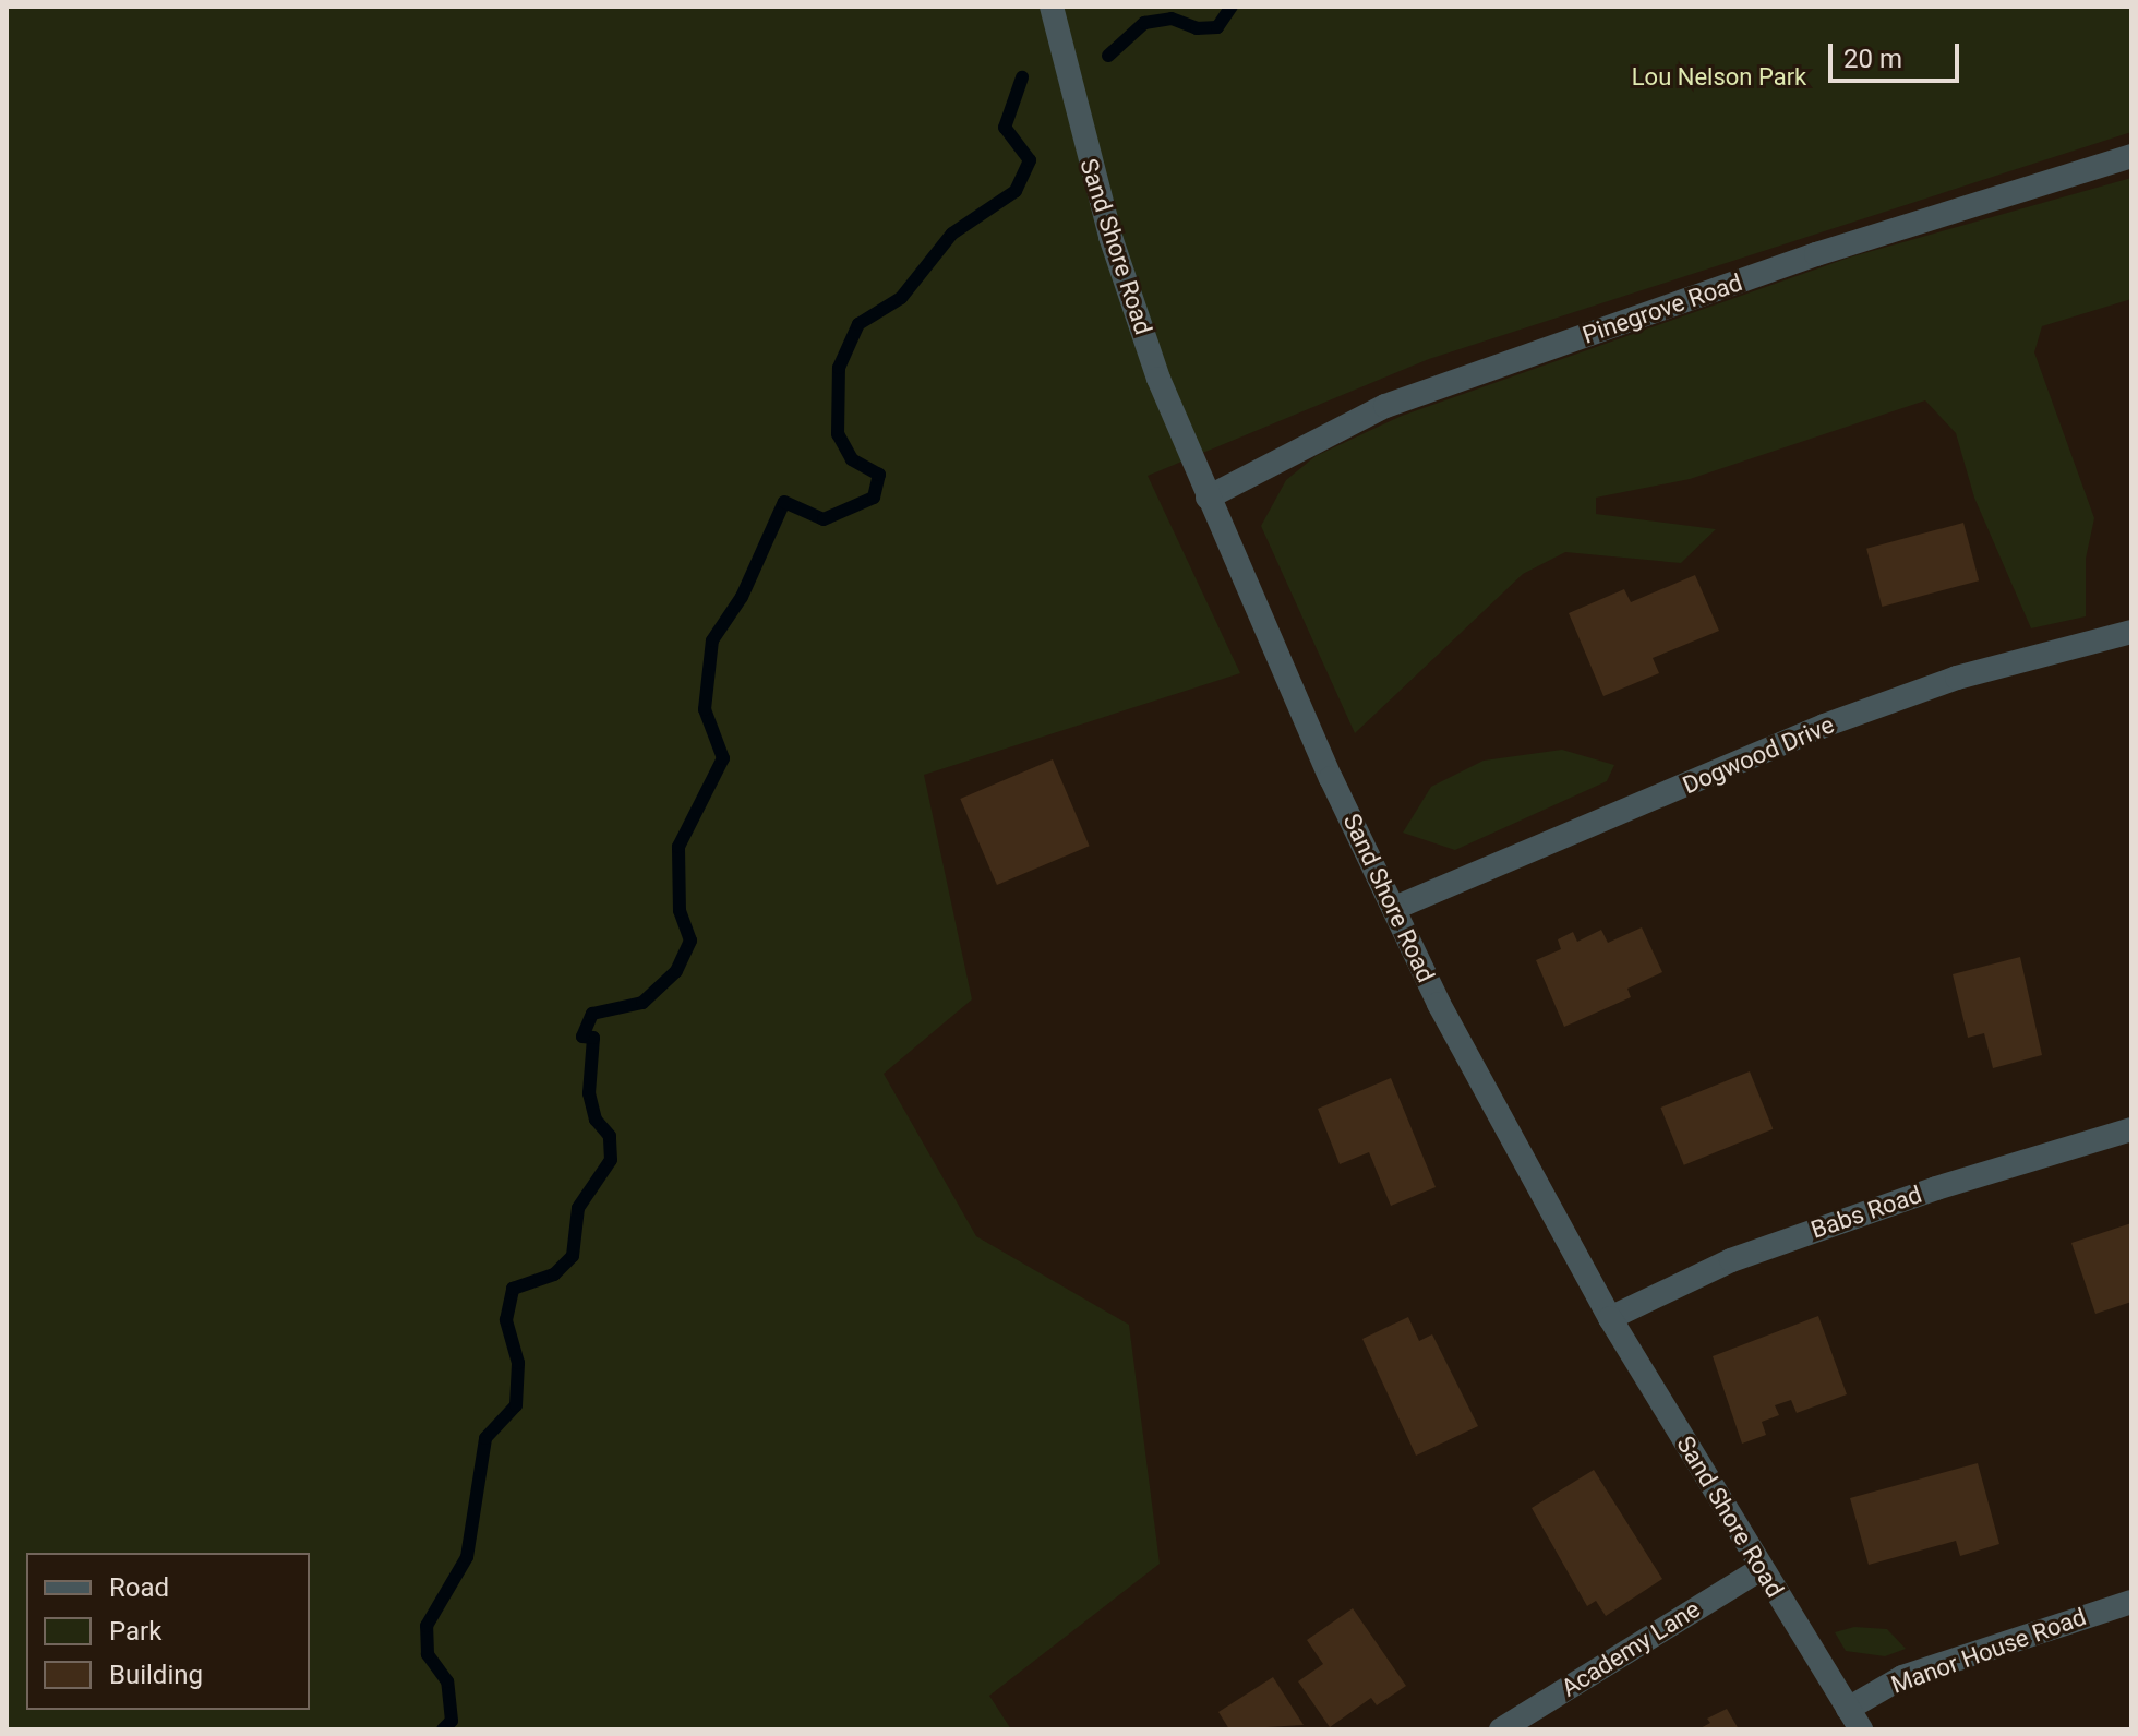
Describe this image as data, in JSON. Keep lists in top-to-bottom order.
{
  "streets": {
    "street": [
      "Sand Shore Road",
      "Pinegrove Road",
      "Dogwood Drive",
      "Babs Road",
      "Academy Lane",
      "Manor House Road"
    ]
  },
  "crossings": [
    ["Sand Shore Road", "Pinegrove Road"],
    ["Sand Shore Road", "Dogwood Drive"],
    ["Sand Shore Road", "Babs Road"],
    ["Sand Shore Road", "Academy Lane"],
    ["Sand Shore Road", "Manor House Road"]
  ],
  "parks": ["Lou Nelson Park"],
  "legend": ["Road", "Park", "Building"],
  "scale_bar": "20 m"
}
